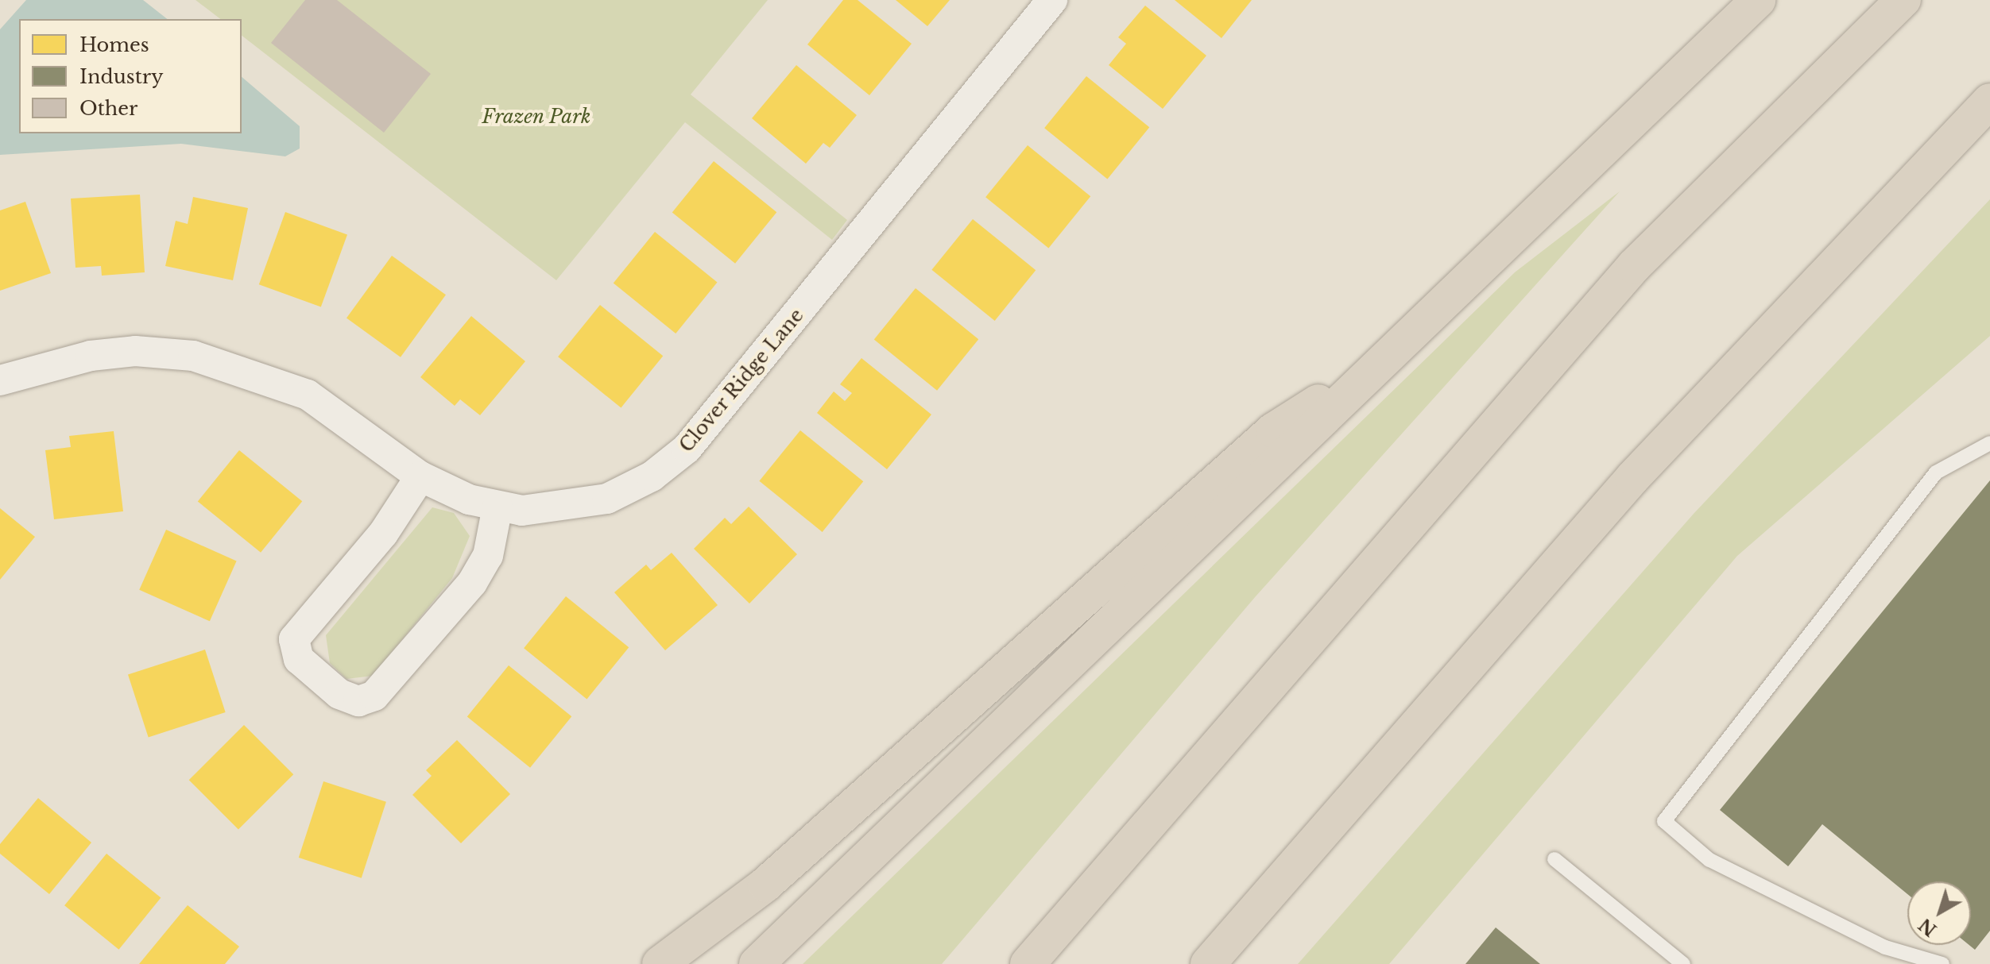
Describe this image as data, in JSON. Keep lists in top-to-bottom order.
{
  "streets": {
    "street": ["Clover Ridge Lane"]
  },
  "parks": ["Frazen Park"],
  "legend": ["Homes", "Industry", "Other"],
  "north": "bottom left"
}
